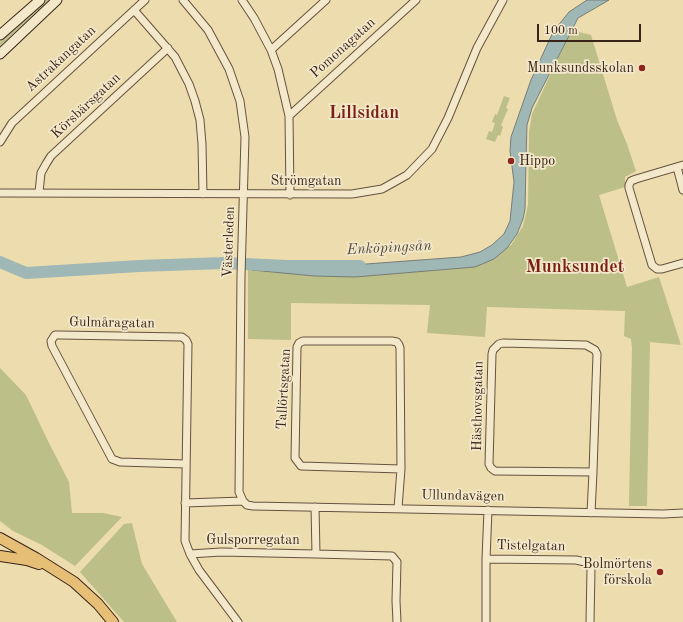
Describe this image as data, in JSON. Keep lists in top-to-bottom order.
{
  "streets": {
    "street": [
      "Pomonagatan",
      "Astrakangatan",
      "Körsbärsgatan",
      "Strömgatan",
      "Västerleden",
      "Gulmåragatan",
      "Tallörtsgatan",
      "Hästhovsgatan",
      "Ullundavägen",
      "Gulsporregatan",
      "Tistelgatan"
    ]
  },
  "crossings": [
    ["Körsbärsgatan", "Strömgatan"],
    ["Strömgatan", "Västerleden"],
    ["Västerleden", "Ullundavägen"],
    ["Gulmåragatan", "Ullundavägen"],
    ["Gulmåragatan", "Gulsporregatan"],
    ["Tallörtsgatan", "Ullundavägen"],
    ["Hästhovsgatan", "Ullundavägen"],
    ["Ullundavägen", "Gulsporregatan"],
    ["Ullundavägen", "Tistelgatan"]
  ],
  "districts": ["Lillsidan", "Munksundet"],
  "water": ["Enköpingsån"],
  "places": ["Munksundsskolan", "Hippo", "Bolmörtens förskola"],
  "scale_bar": "100 m"
}
